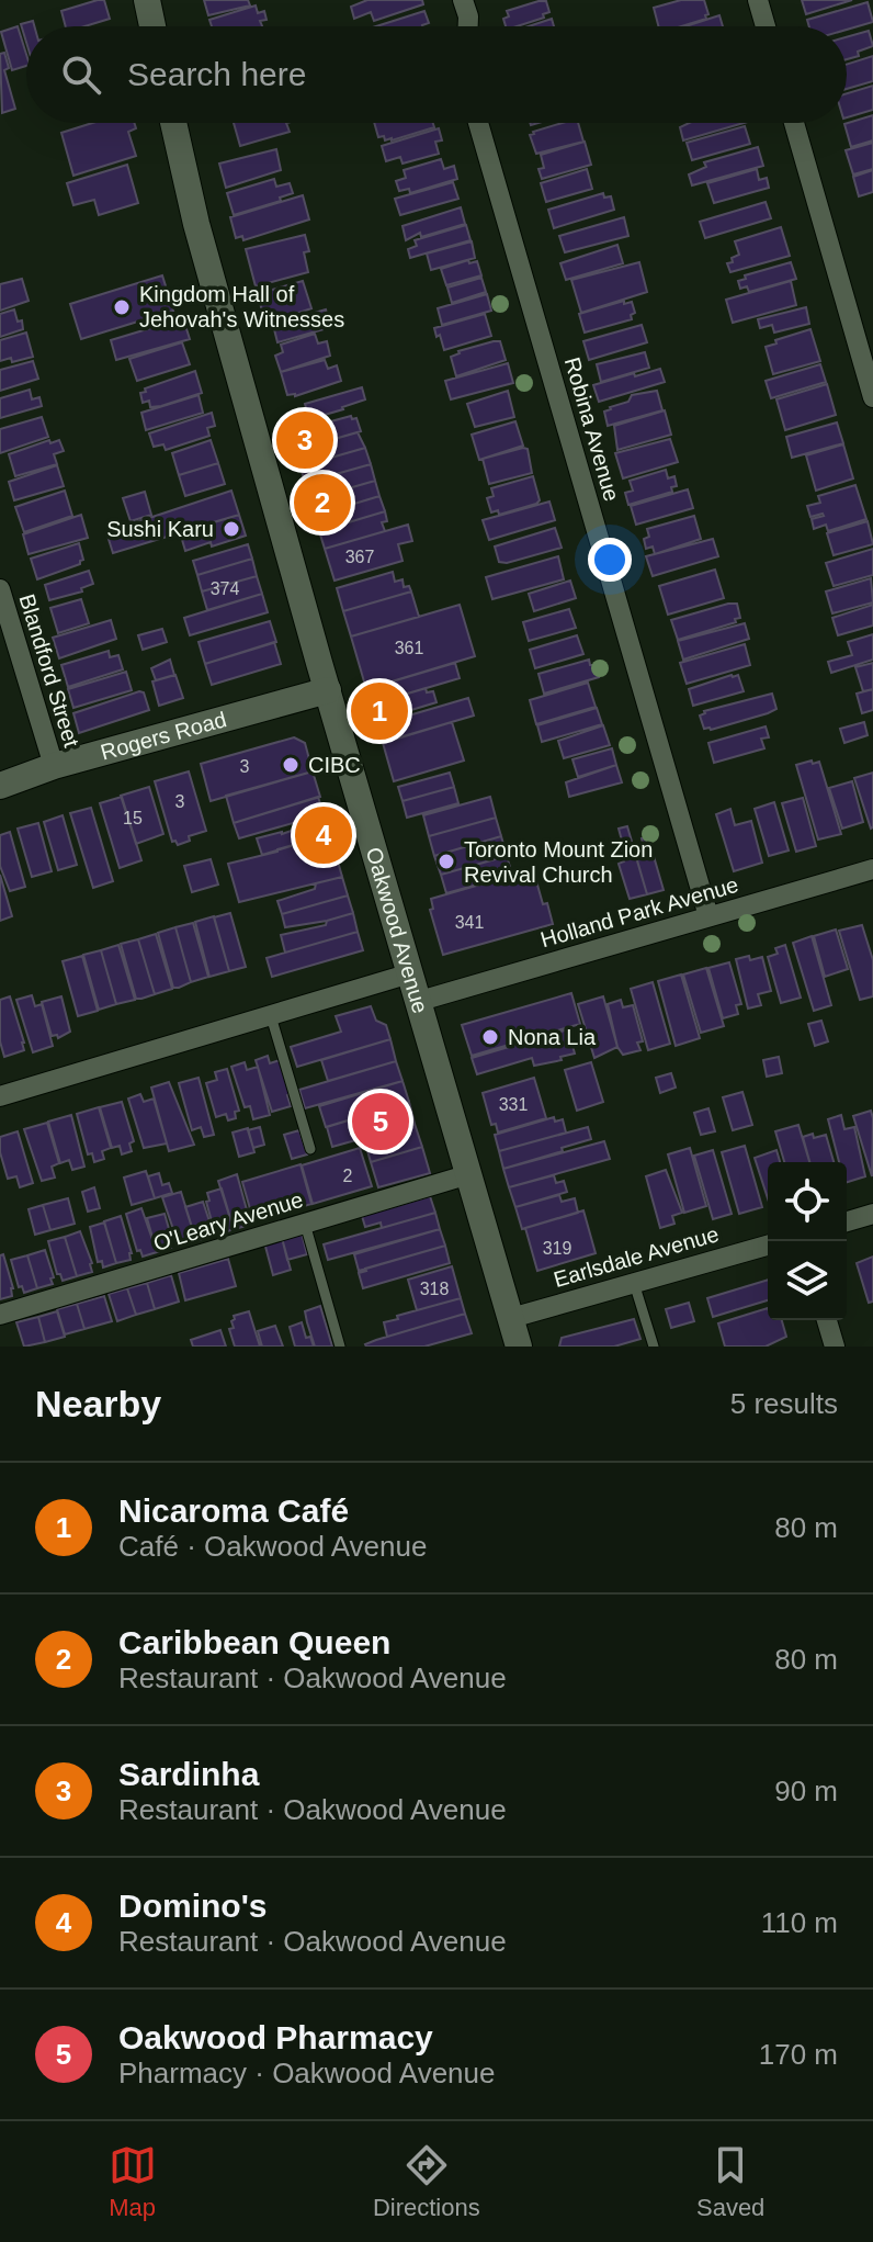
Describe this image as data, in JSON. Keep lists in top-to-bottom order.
{
  "streets": {
    "street": [
      "Robina Avenue",
      "Blandford Street",
      "Rogers Road",
      "Holland Park Avenue",
      "Oakwood Avenue",
      "O'Leary Avenue",
      "Earlsdale Avenue"
    ]
  },
  "crossings": [
    ["Robina Avenue", "Holland Park Avenue"],
    ["Blandford Street", "Rogers Road"],
    ["Rogers Road", "Oakwood Avenue"],
    ["Holland Park Avenue", "Oakwood Avenue"],
    ["Oakwood Avenue", "O'Leary Avenue"],
    ["Oakwood Avenue", "Earlsdale Avenue"]
  ],
  "places": [
    "Kingdom Hall of Jehovah's Witnesses",
    "Sushi Karu",
    "CIBC",
    "Toronto Mount Zion Revival Church",
    "Nona Lia"
  ],
  "house_numbers": [
    "367",
    "374",
    "361",
    "3",
    "3",
    "15",
    "341",
    "331",
    "2",
    "319",
    "318"
  ],
  "page": {
    "search": "Search here",
    "pins": [
      "3",
      "2",
      "1",
      "4",
      "5"
    ],
    "heading": ["Nearby", "5 results"],
    "list": [
      {
        "mark": "1",
        "name": "Nicaroma Café",
        "note": "Café · Oakwood Avenue",
        "value": "80 m"
      },
      {
        "mark": "2",
        "name": "Caribbean Queen",
        "note": "Restaurant · Oakwood Avenue",
        "value": "80 m"
      },
      {
        "mark": "3",
        "name": "Sardinha",
        "note": "Restaurant · Oakwood Avenue",
        "value": "90 m"
      },
      {
        "mark": "4",
        "name": "Domino's",
        "note": "Restaurant · Oakwood Avenue",
        "value": "110 m"
      },
      {
        "mark": "5",
        "name": "Oakwood Pharmacy",
        "note": "Pharmacy · Oakwood Avenue",
        "value": "170 m"
      }
    ],
    "nav": ["Map", "Directions", "Saved"]
  }
}
